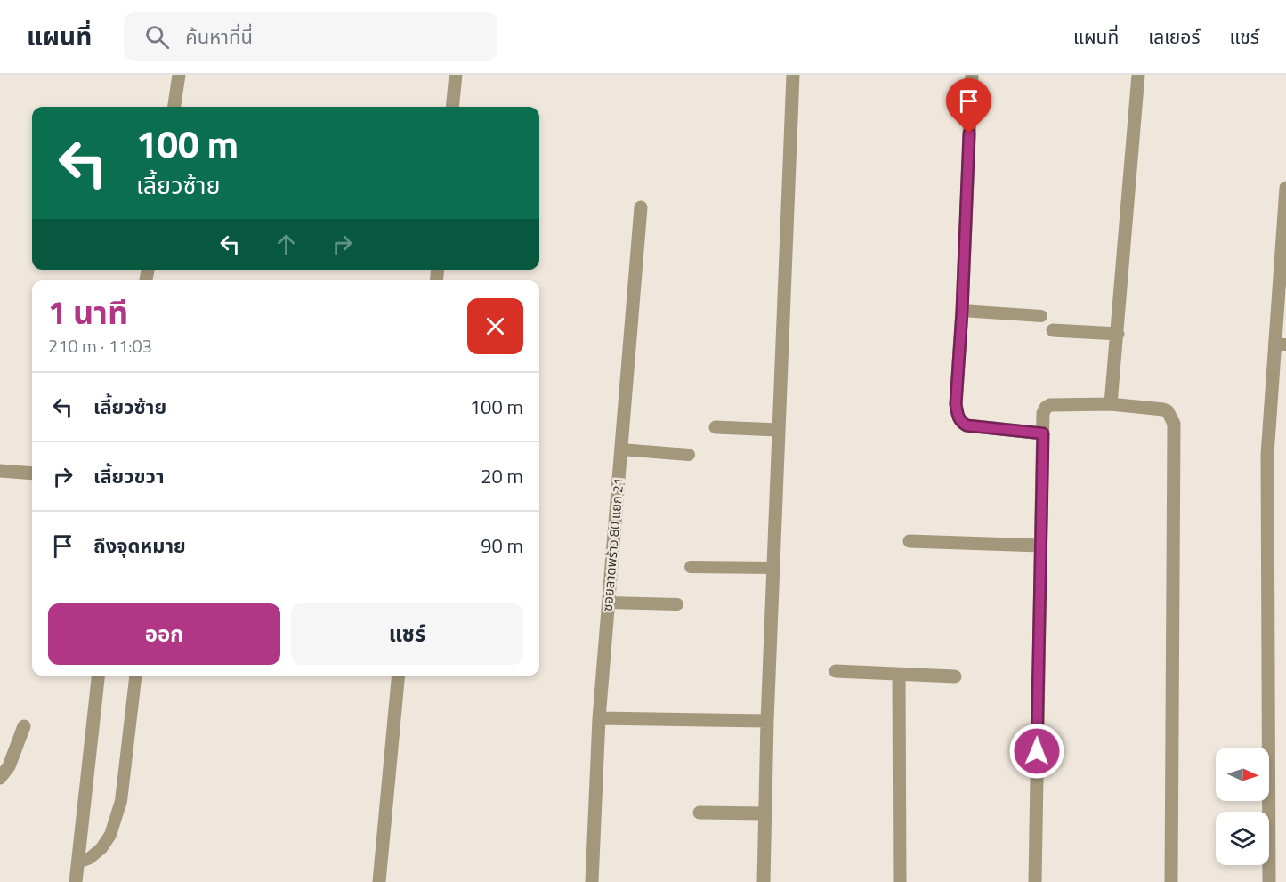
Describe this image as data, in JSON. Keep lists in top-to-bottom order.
{
  "streets": {
    "street": ["ซอยลาดพร้าว 80 แยก 21"]
  },
  "north": "right",
  "page": {
    "header": "แผนที่",
    "search": "ค้นหาที่นี่",
    "nav": ["แผนที่", "เลเยอร์", "แชร์"],
    "turn": ["100 m", "เลี้ยวซ้าย"],
    "heading": ["1 นาที", "210 m · 11:03"],
    "list": [
      {
        "name": "เลี้ยวซ้าย",
        "value": "100 m"
      },
      {
        "name": "เลี้ยวขวา",
        "value": "20 m"
      },
      {
        "name": "ถึงจุดหมาย",
        "value": "90 m"
      }
    ],
    "buttons": ["ออก", "แชร์"]
  }
}
